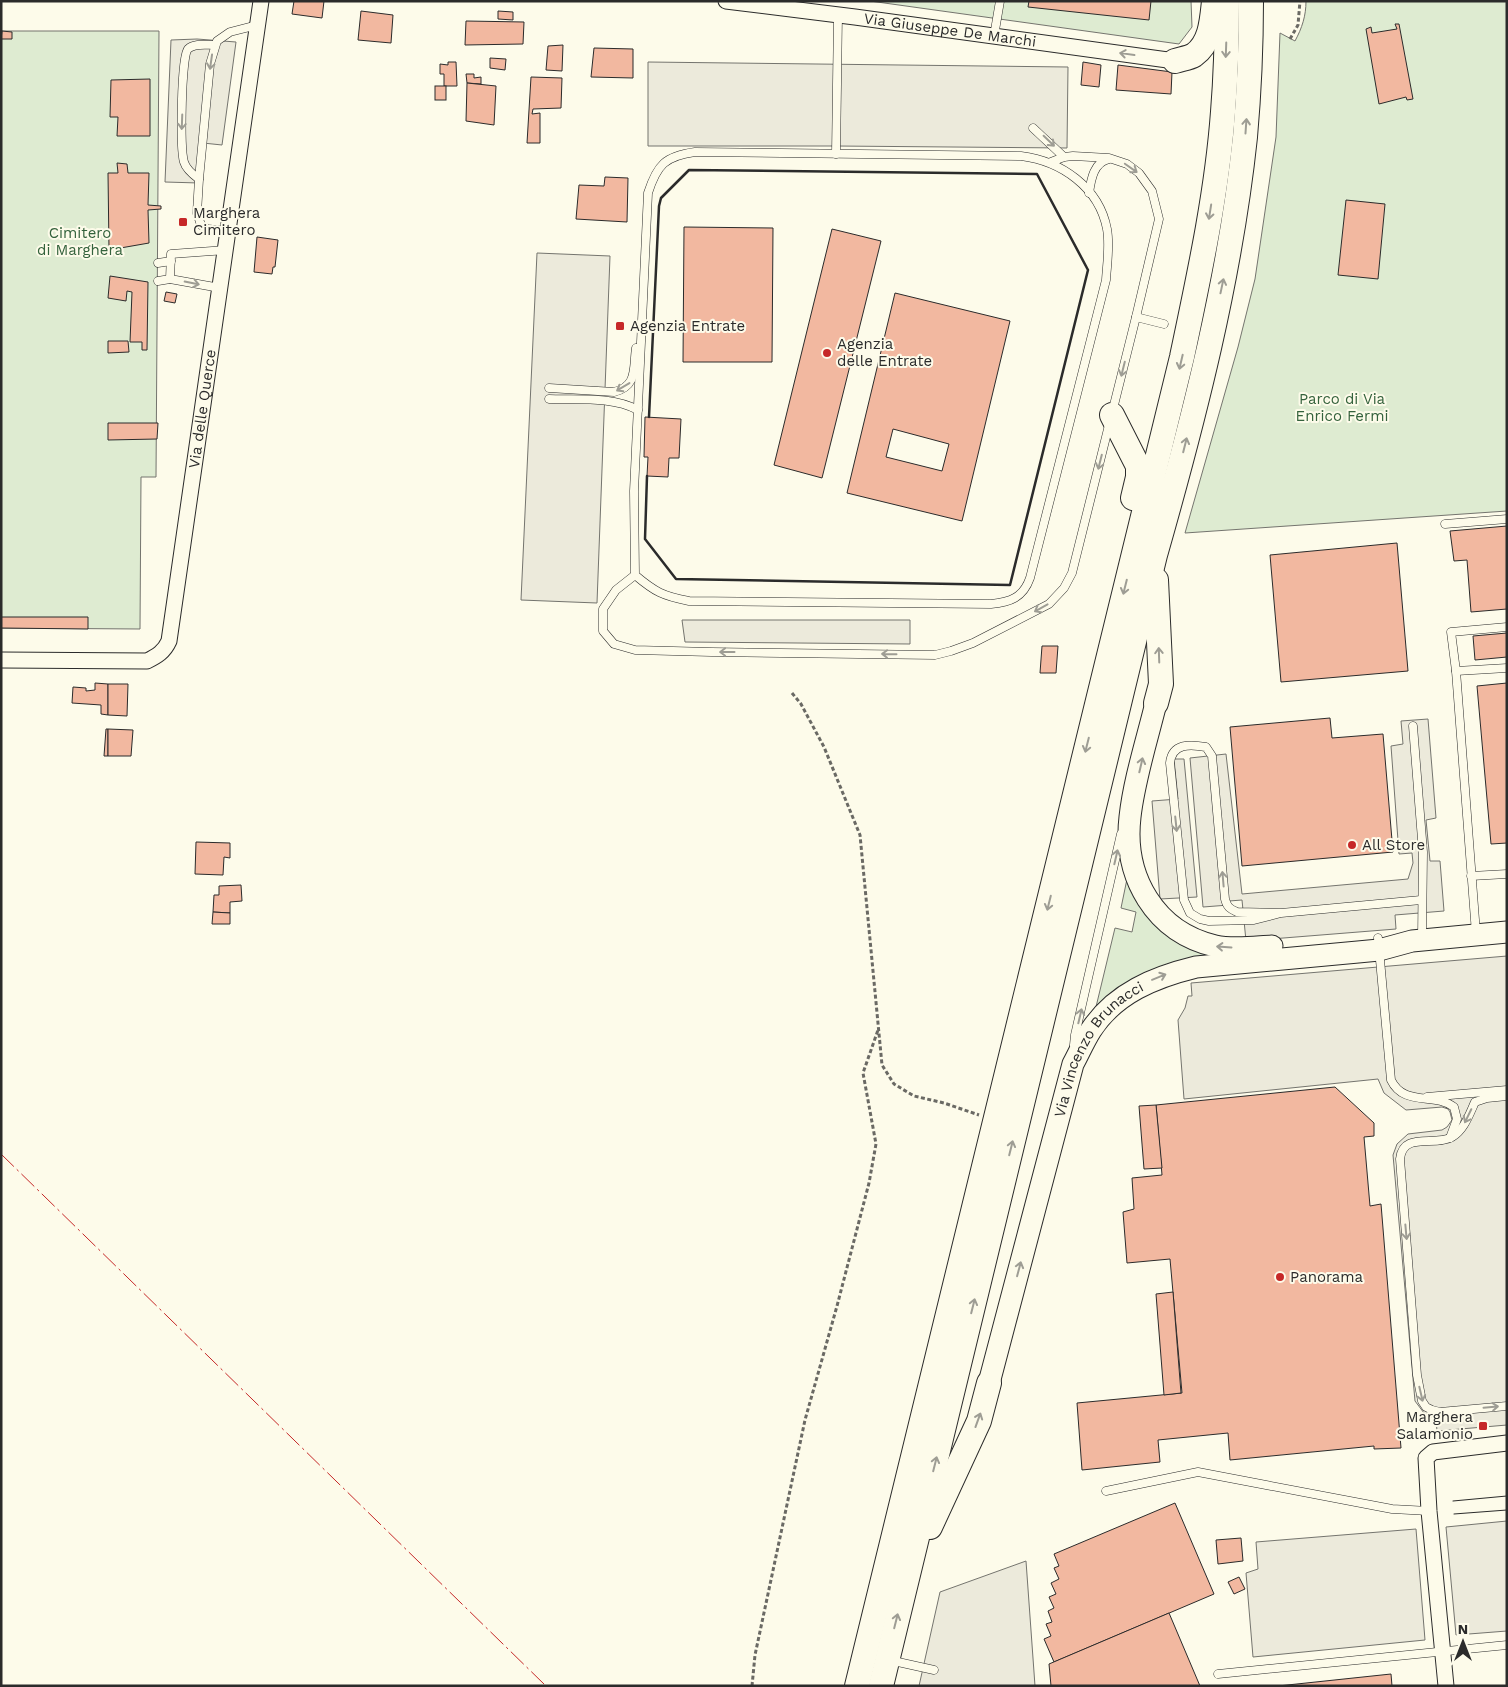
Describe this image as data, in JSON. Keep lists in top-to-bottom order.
{
  "streets": {
    "street": ["Via Giuseppe De Marchi", "Via delle Querce", "Via Vincenzo Brunacci"]
  },
  "one_way": ["Via Giuseppe De Marchi"],
  "parks": ["Cimitero di Marghera", "Parco di Via Enrico Fermi"],
  "places": {
    "transit": ["Marghera Cimitero", "Agenzia Entrate", "Marghera Salamonio"],
    "other": ["Agenzia delle Entrate", "All Store", "Panorama"]
  },
  "north": "top"
}
